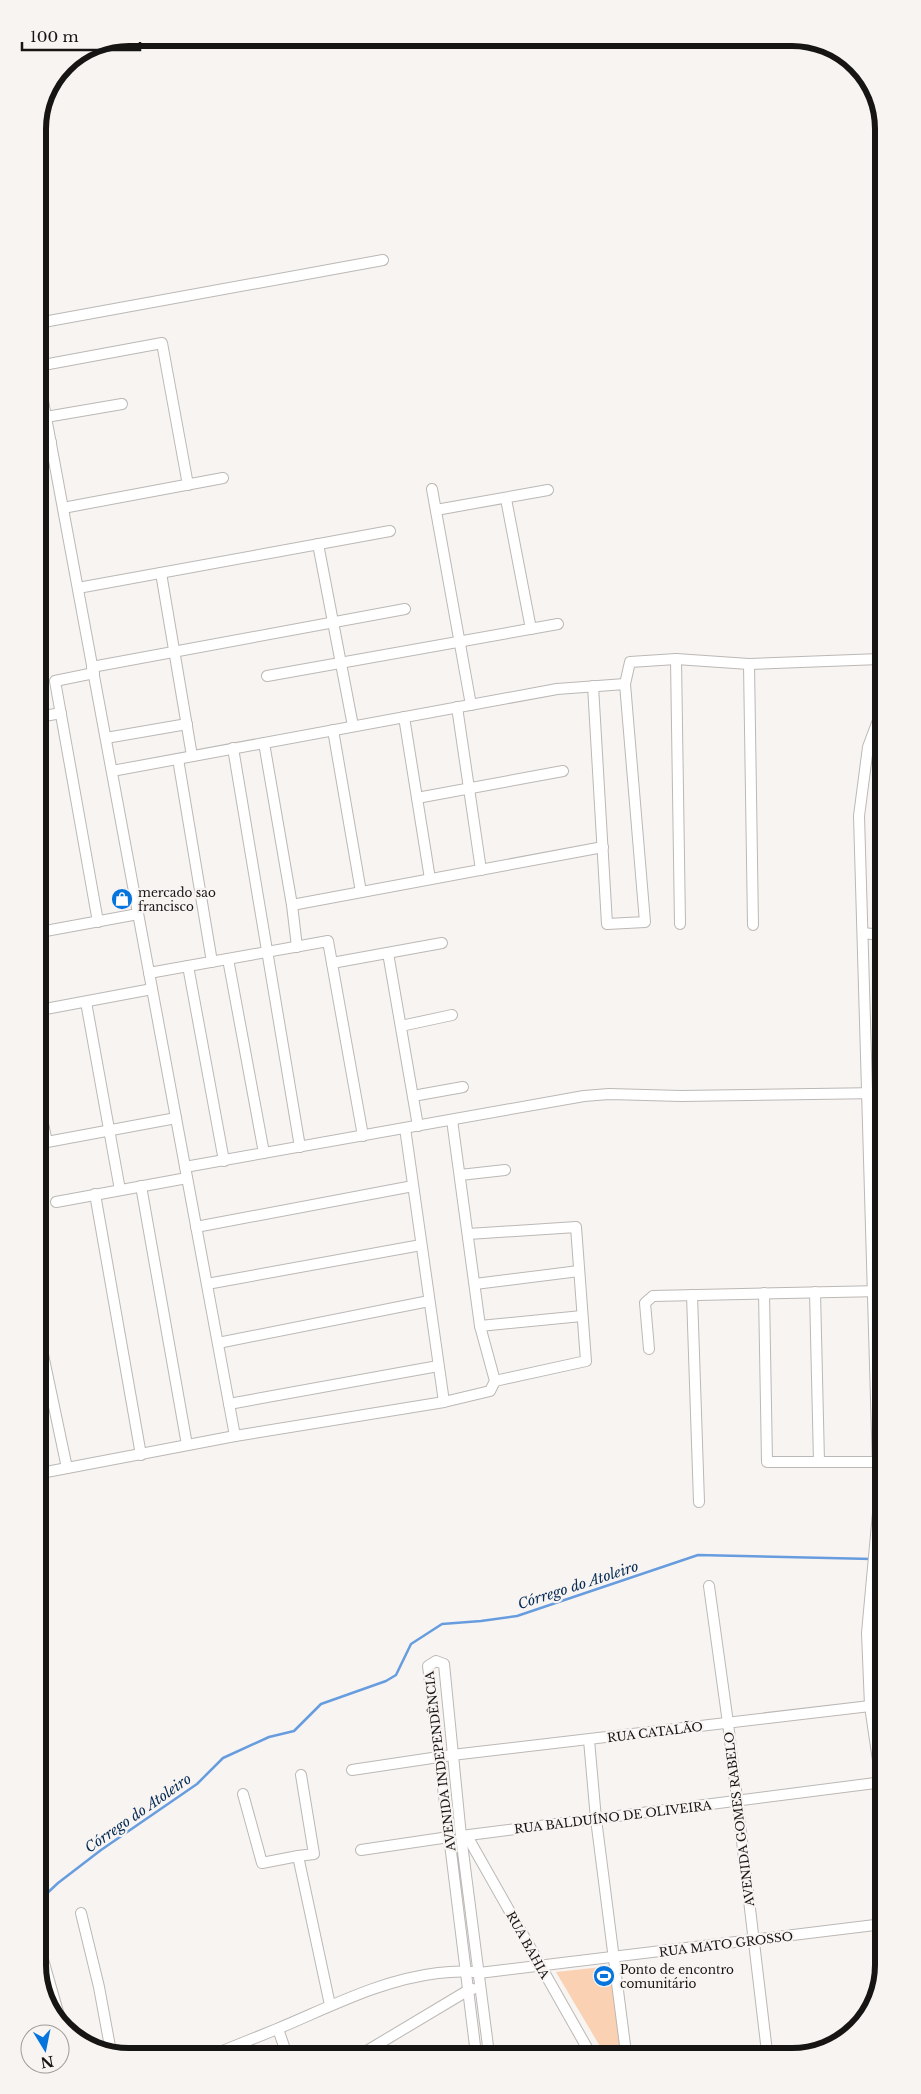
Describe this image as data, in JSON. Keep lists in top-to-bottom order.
{
  "streets": {
    "street": [
      "RUA CATALÃO",
      "AVENIDA INDEPENDÊNCIA",
      "RUA BALDUÍNO DE OLIVEIRA",
      "AVENIDA GOMES RABELO",
      "RUA MATO GROSSO",
      "RUA BAHIA"
    ]
  },
  "crossings": [
    ["RUA CATALÃO", "AVENIDA INDEPENDÊNCIA"],
    ["RUA CATALÃO", "AVENIDA GOMES RABELO"],
    ["AVENIDA INDEPENDÊNCIA", "RUA BALDUÍNO DE OLIVEIRA"],
    ["AVENIDA INDEPENDÊNCIA", "RUA MATO GROSSO"],
    ["AVENIDA INDEPENDÊNCIA", "RUA BAHIA"],
    ["RUA BALDUÍNO DE OLIVEIRA", "AVENIDA GOMES RABELO"],
    ["RUA BALDUÍNO DE OLIVEIRA", "RUA BAHIA"],
    ["AVENIDA GOMES RABELO", "RUA MATO GROSSO"],
    ["RUA MATO GROSSO", "RUA BAHIA"]
  ],
  "water": ["Córrego do Atoleiro"],
  "places": {
    "shop": ["mercado sao francisco"],
    "sports": ["Ponto de encontro comunitário"]
  },
  "scale_bar": "100 m",
  "north": "bottom"
}
